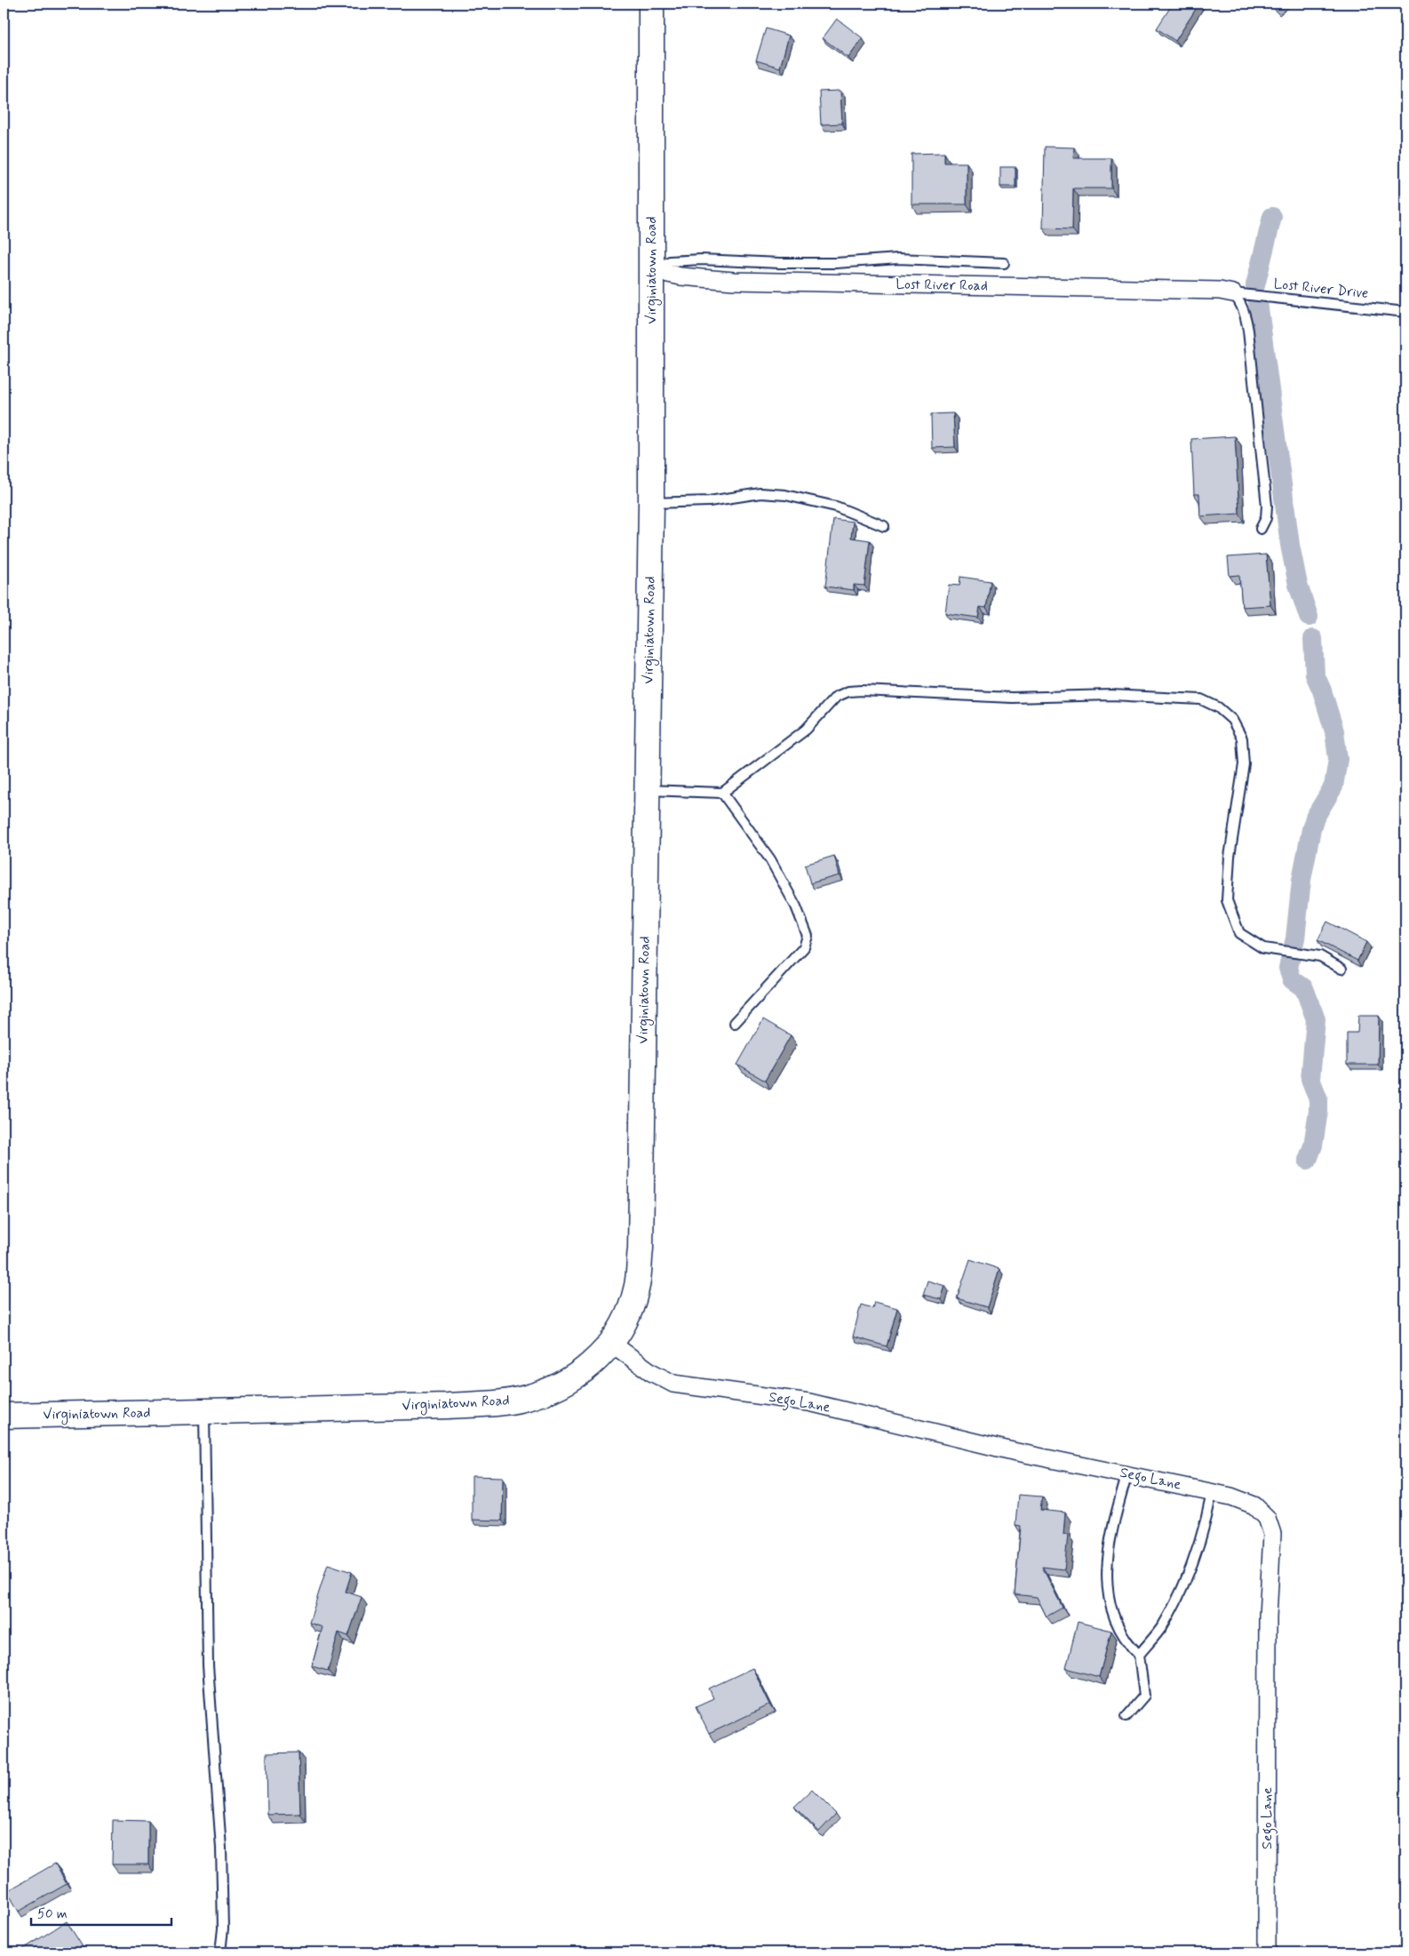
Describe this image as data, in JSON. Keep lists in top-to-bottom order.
{
  "streets": {
    "street": ["Virginiatown Road", "Lost River Road", "Sego Lane"],
    "lane": ["Lost River Drive"]
  },
  "crossings": [
    ["Virginiatown Road", "Lost River Road"],
    ["Virginiatown Road", "Sego Lane"],
    ["Lost River Road", "Lost River Drive"]
  ],
  "scale_bar": "50 m"
}
